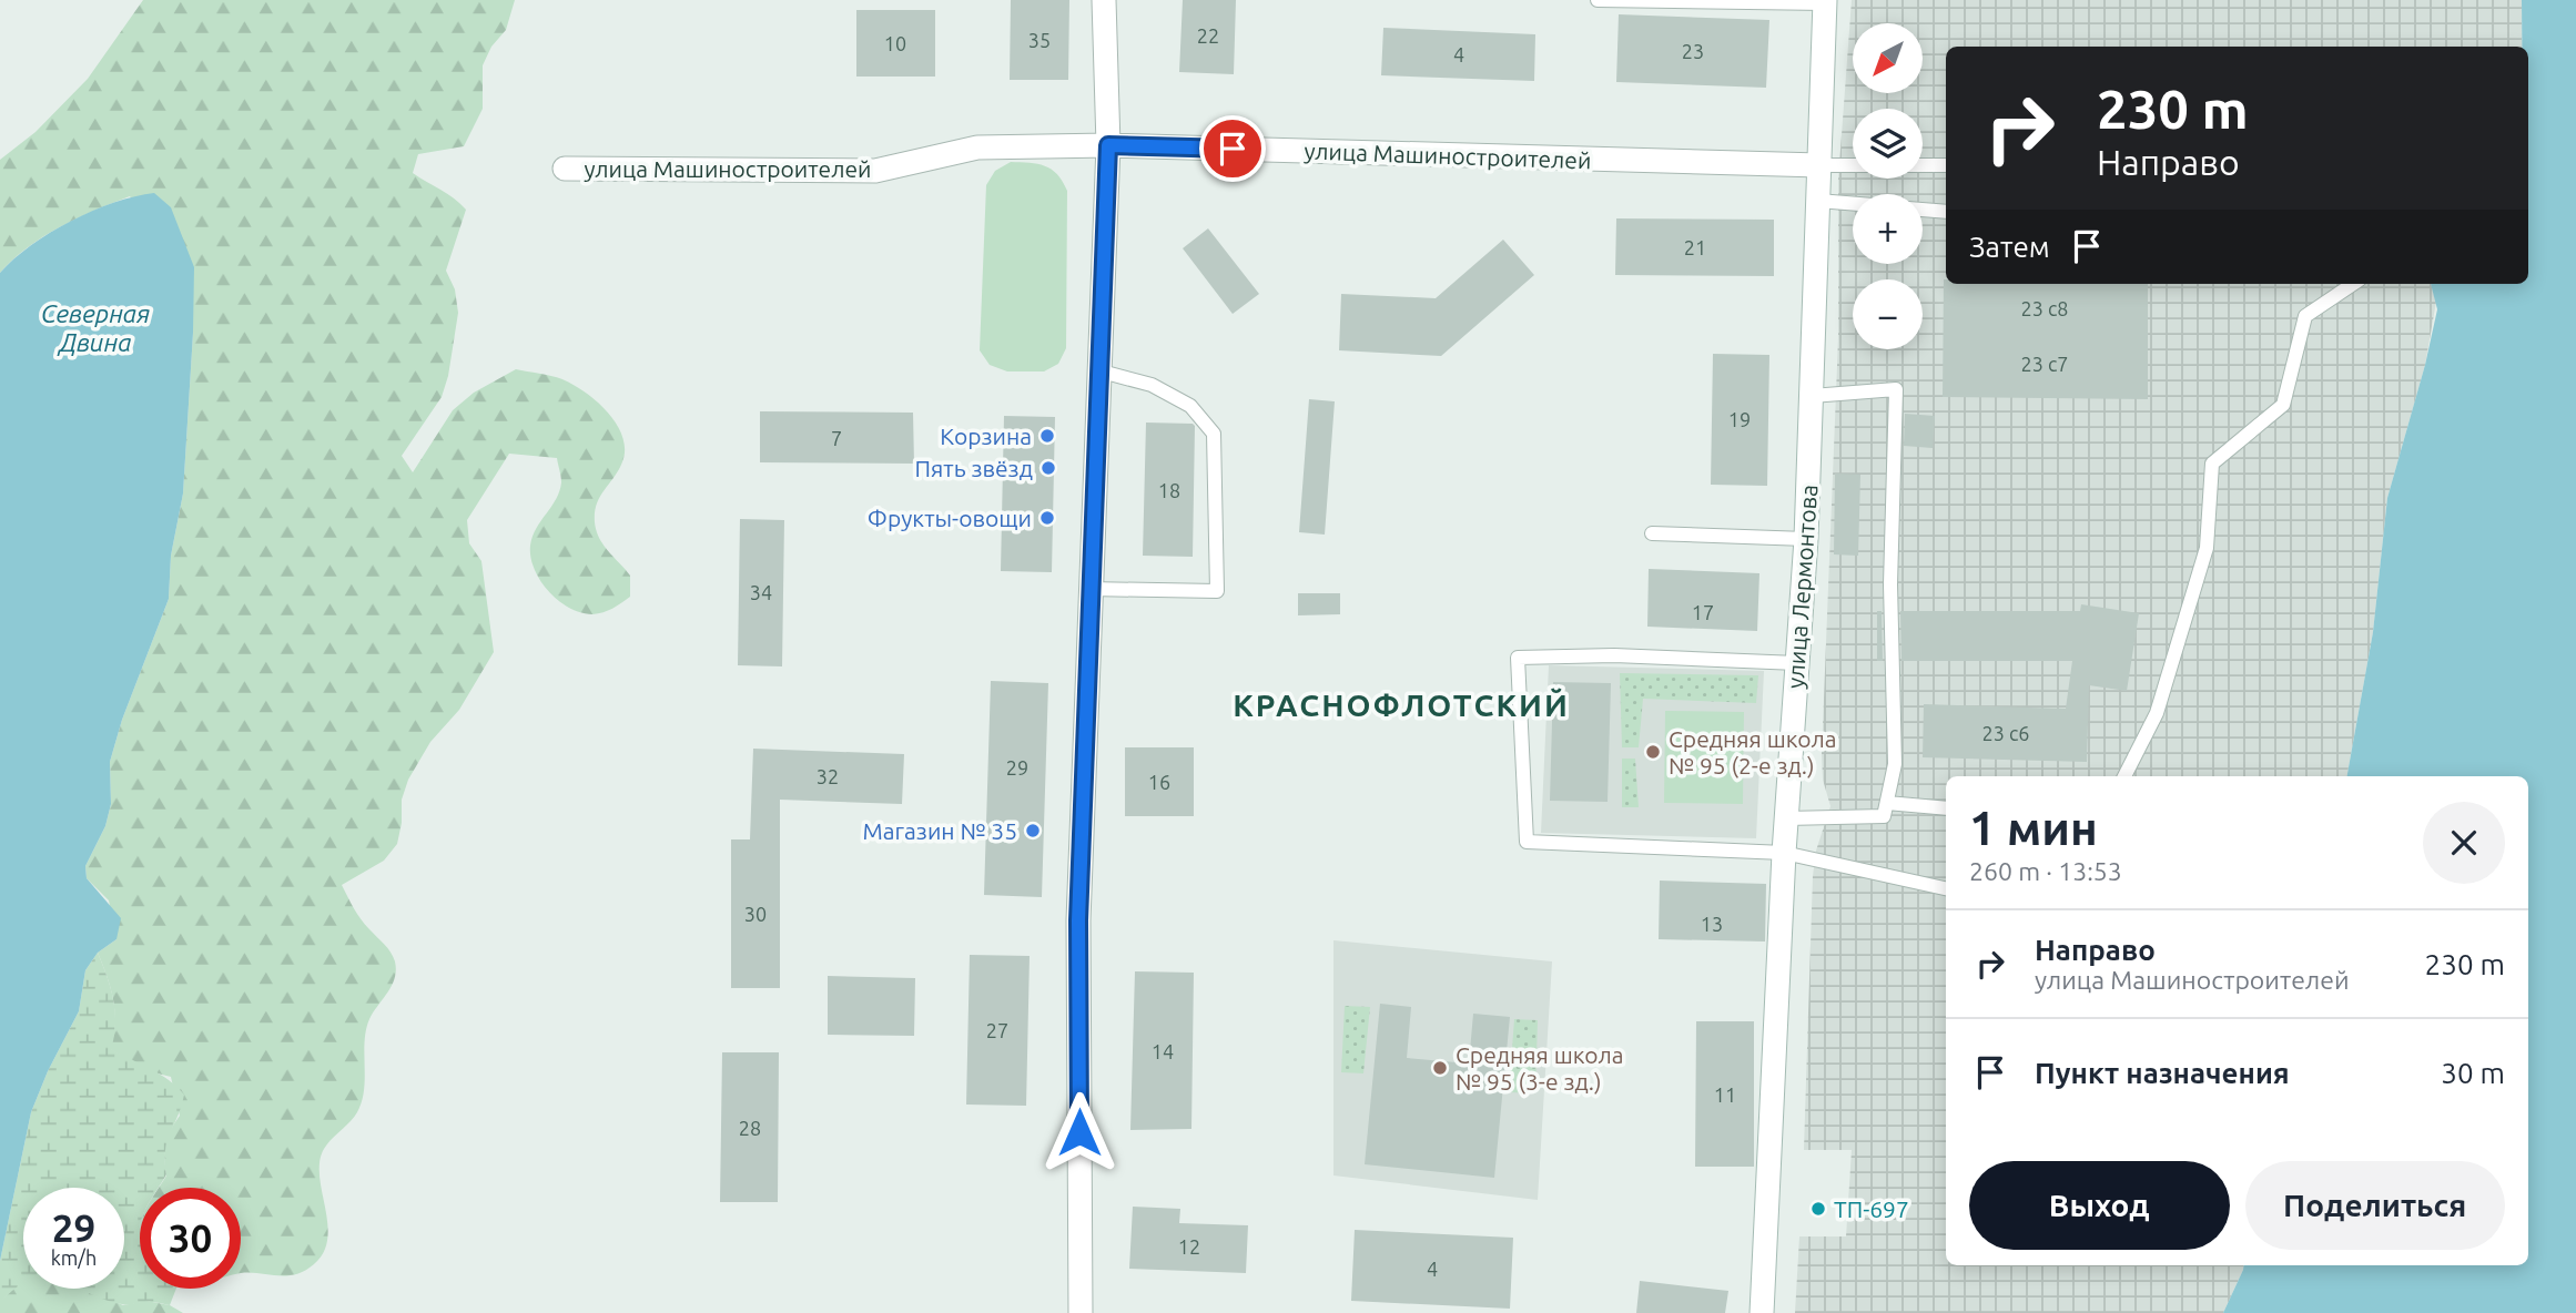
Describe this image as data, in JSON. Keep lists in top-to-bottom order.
{
  "streets": {
    "street": ["улица Машиностроителей", "улица Лермонтова"]
  },
  "crossings": [
    ["улица Машиностроителей", "улица Лермонтова"]
  ],
  "districts": ["КРАСНОФЛОТСКИЙ"],
  "water": ["Северная Двина"],
  "places": [
    "Корзина",
    "Пять звёзд",
    "Фрукты-овощи",
    "Средняя школа № 95 (2-е зд.)",
    "Магазин № 35",
    "Средняя школа № 95 (3-е зд.)",
    "ТП-697"
  ],
  "house_numbers": [
    "22",
    "35",
    "10",
    "23",
    "4",
    "21",
    "23 с8",
    "23 с7",
    "19",
    "7",
    "18",
    "34",
    "17",
    "23 с6",
    "29",
    "32",
    "16",
    "30",
    "13",
    "27",
    "14",
    "11",
    "28",
    "12",
    "4"
  ],
  "north": "bottom left",
  "page": {
    "map_buttons": ["+", "−"],
    "turn": ["230 m", "Направо"],
    "then": "Затем",
    "heading": ["1 мин", "260 m · 13:53"],
    "list": [
      {
        "name": "Направо",
        "note": "улица Машиностроителей",
        "value": "230 m"
      },
      {
        "name": "Пункт назначения",
        "value": "30 m"
      }
    ],
    "buttons": ["Выход", "Поделиться"],
    "speed": "29 km/h",
    "limit": "30"
  }
}
